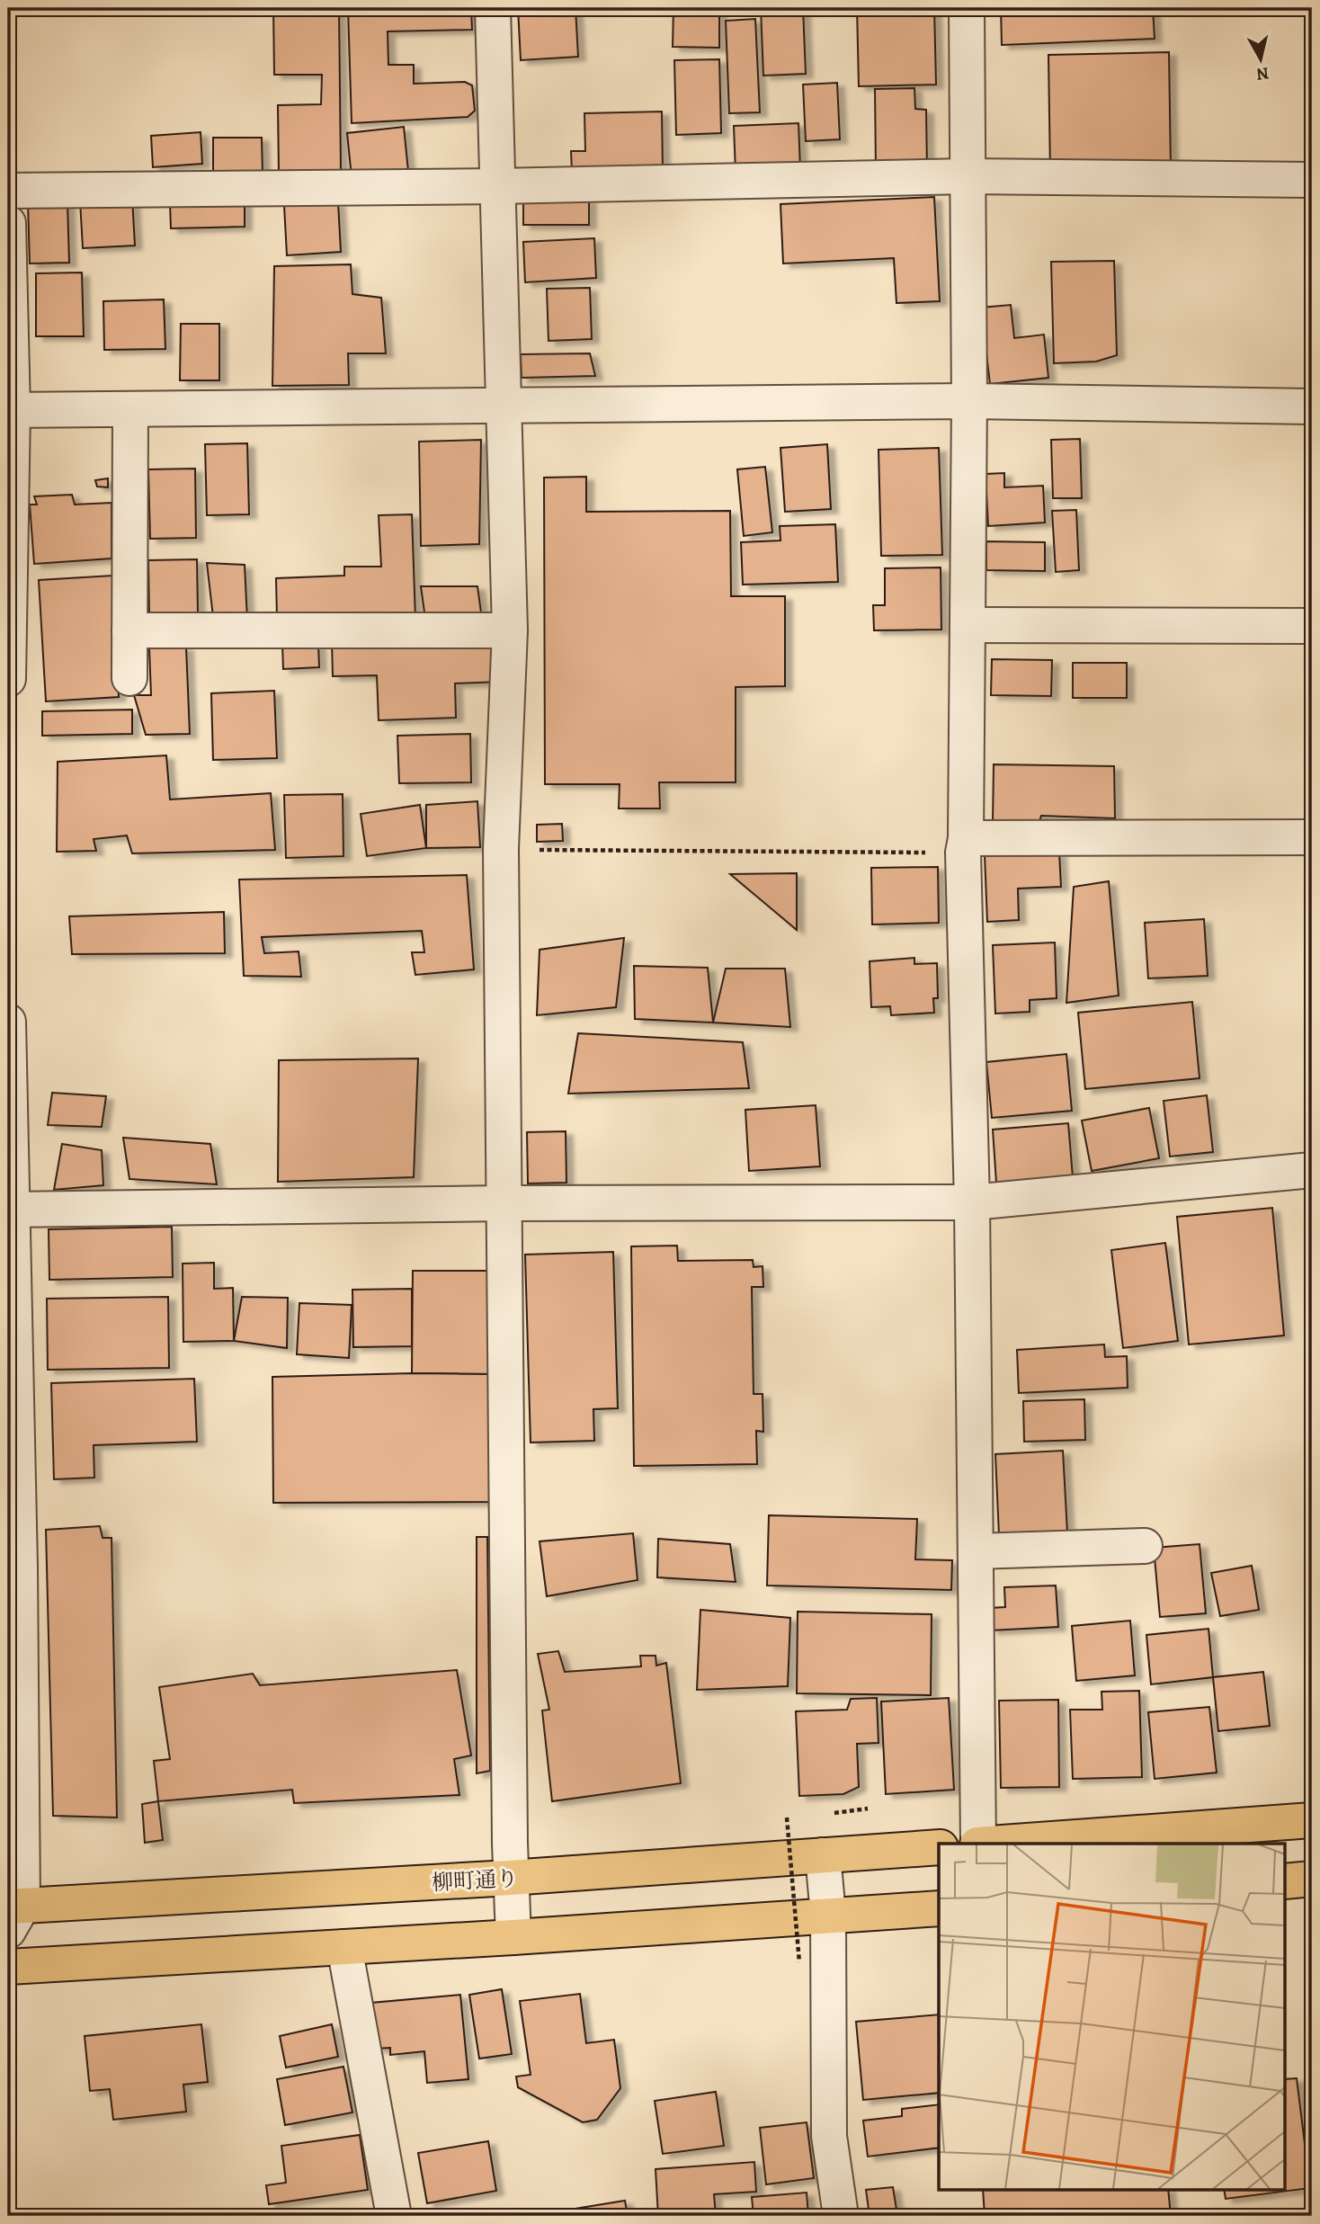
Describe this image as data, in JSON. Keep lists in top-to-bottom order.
{
  "streets": {
    "highway": ["柳町通り"]
  },
  "north": "bottom"
}
